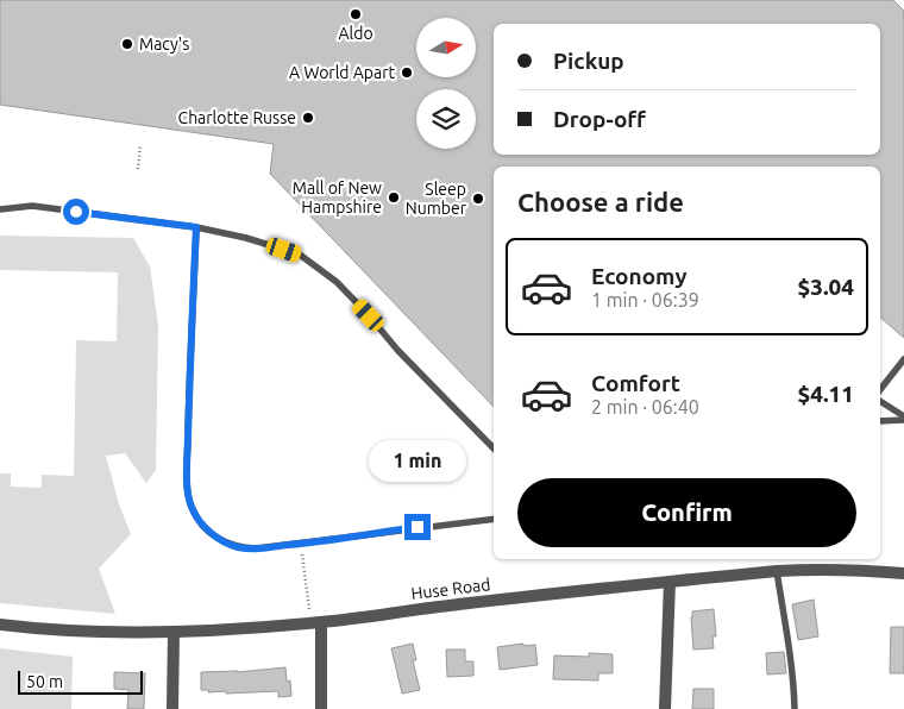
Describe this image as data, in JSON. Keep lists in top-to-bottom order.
{
  "streets": {
    "street": ["Huse Road"]
  },
  "places": [
    "Aldo",
    "Macy's",
    "A World Apart",
    "Charlotte Russe",
    "Mall of New Hampshire",
    "Sleep Number"
  ],
  "scale_bar": "50 m",
  "north": "right",
  "page": {
    "banner": ["Pickup", "Drop-off"],
    "heading": "Choose a ride",
    "list": [
      {
        "name": "Economy",
        "note": "1 min · 06:39",
        "value": "$3.04"
      },
      {
        "name": "Comfort",
        "note": "2 min · 06:40",
        "value": "$4.11"
      }
    ],
    "bubble": "1 min",
    "buttons": "Confirm",
    "scale": "50 m"
  }
}
